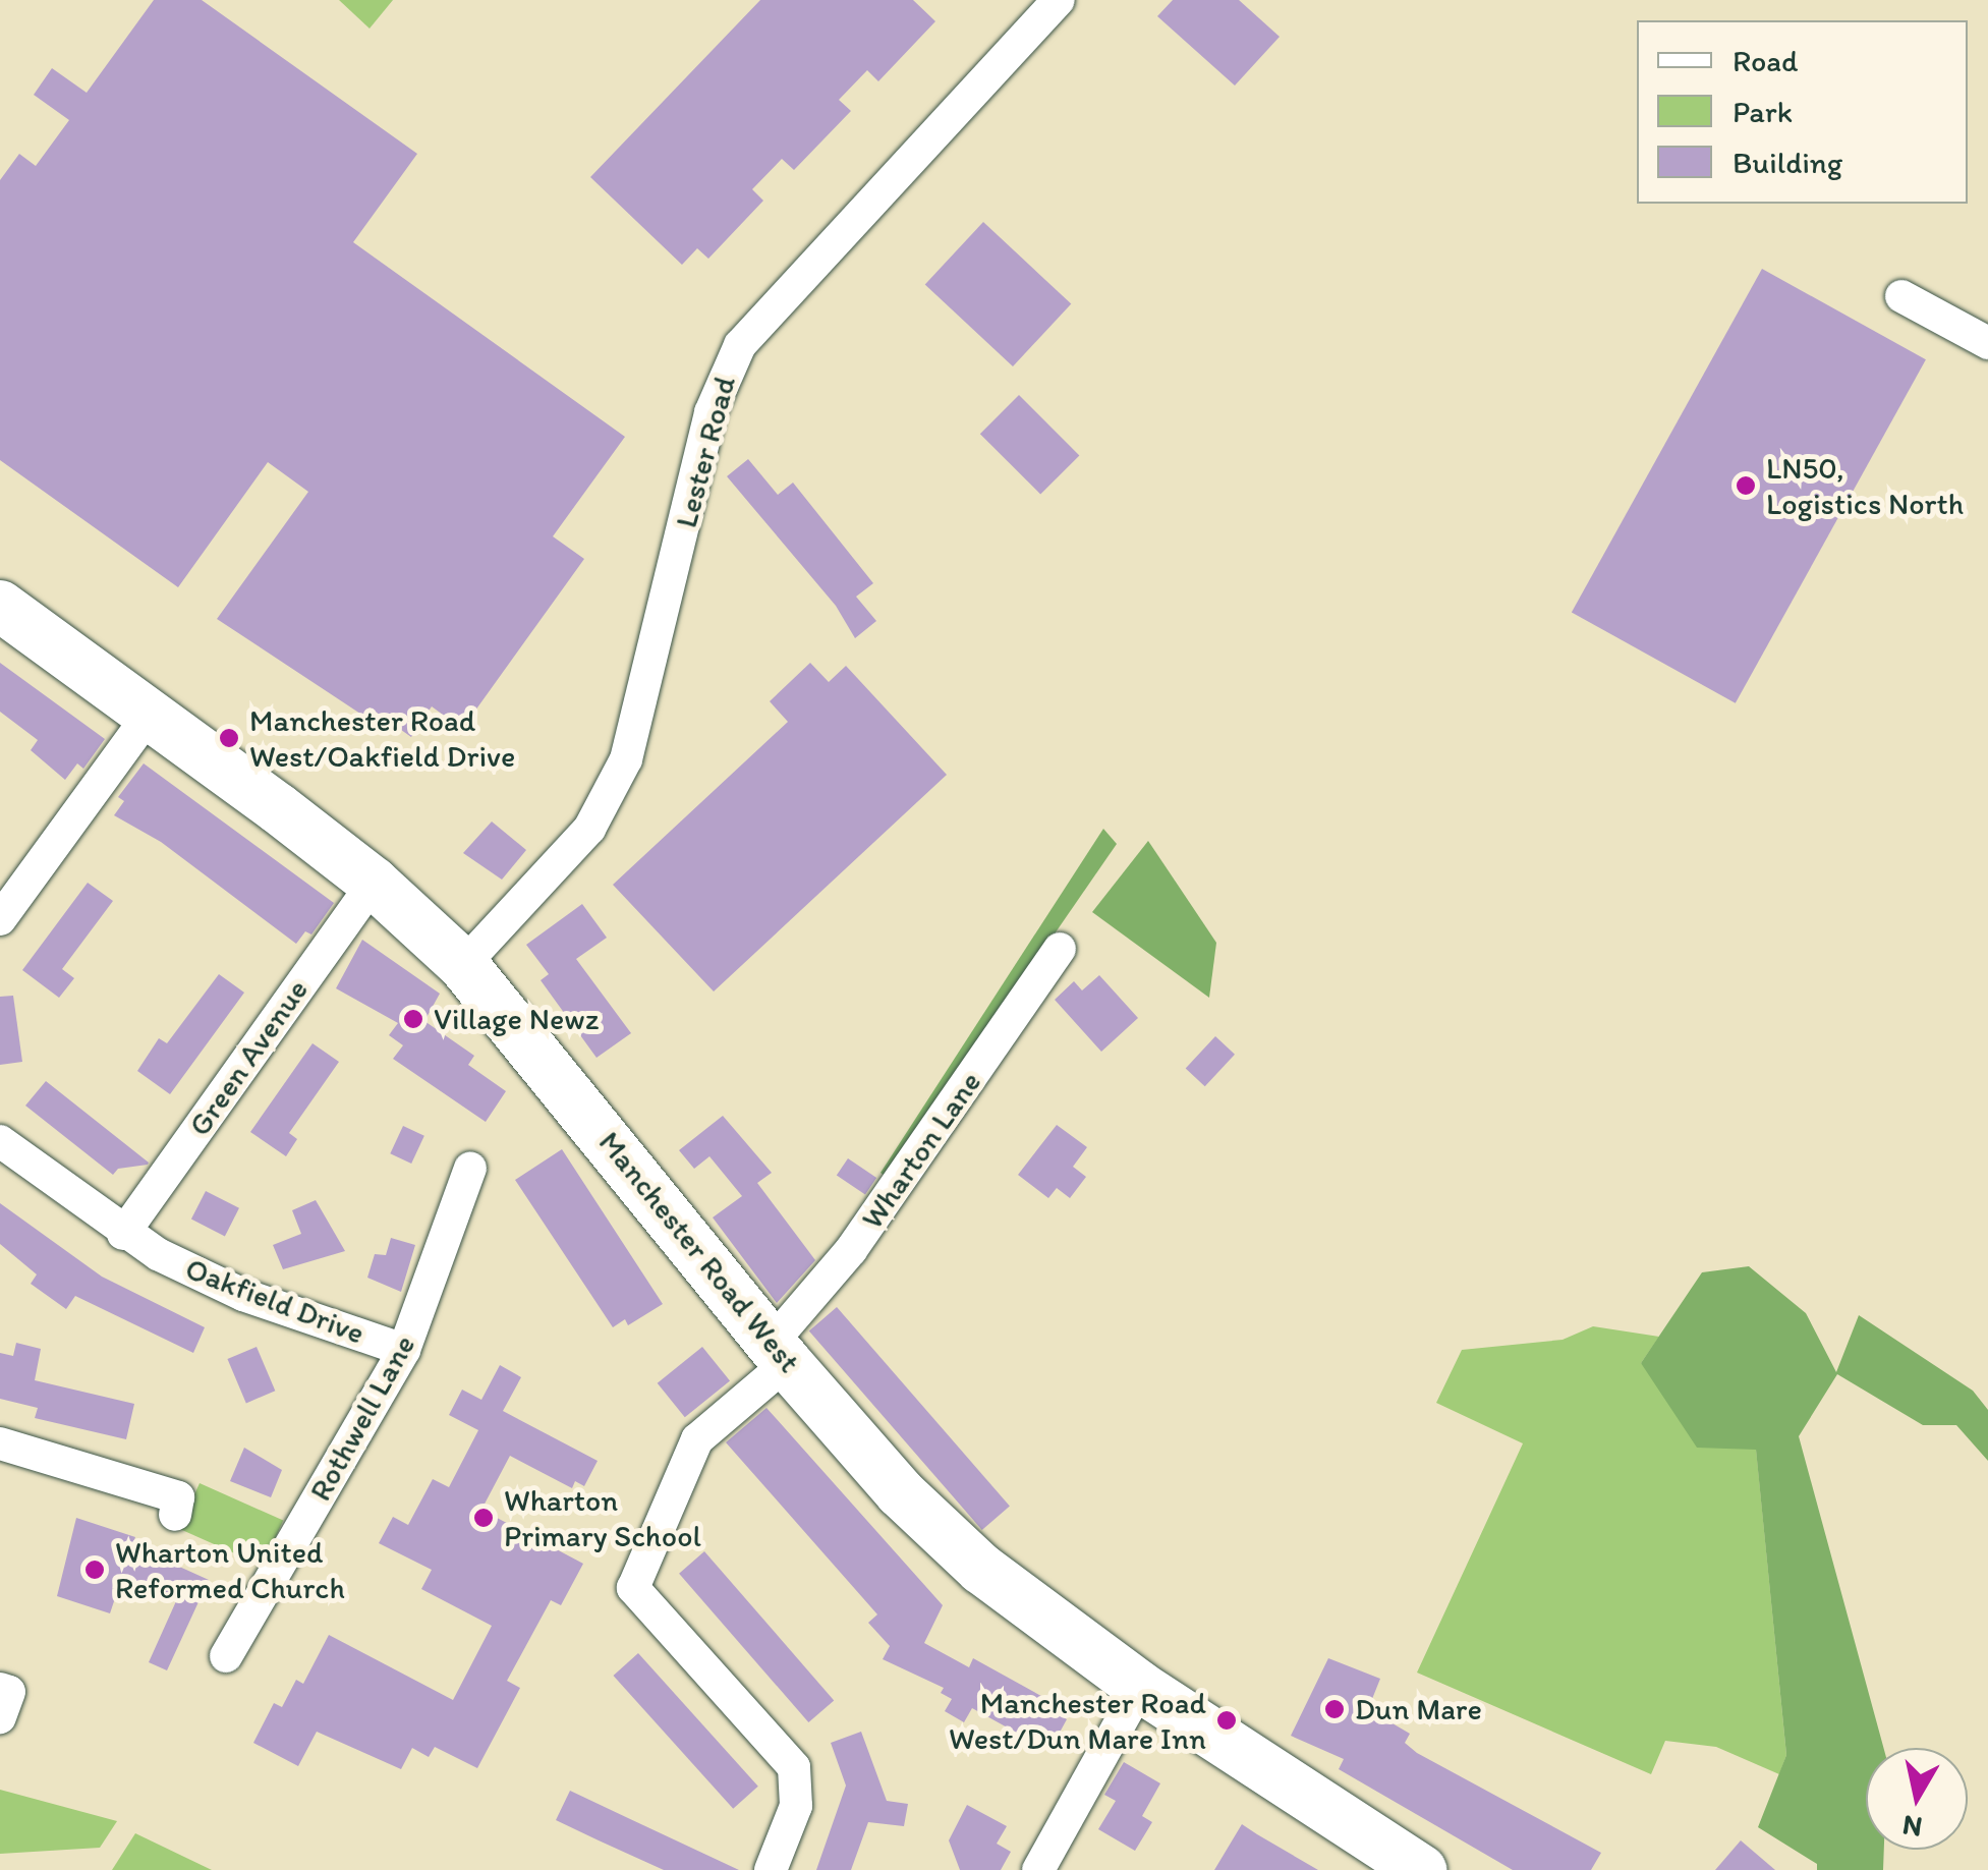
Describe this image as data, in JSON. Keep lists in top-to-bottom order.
{
  "streets": {
    "main road": ["Manchester Road West"],
    "street": [
      "Lester Road",
      "Green Avenue",
      "Wharton Lane",
      "Oakfield Drive",
      "Rothwell Lane"
    ]
  },
  "crossings": [
    ["Lester Road", "Manchester Road West"],
    ["Green Avenue", "Manchester Road West"],
    ["Green Avenue", "Oakfield Drive"],
    ["Wharton Lane", "Manchester Road West"],
    ["Oakfield Drive", "Rothwell Lane"]
  ],
  "places": [
    "LN50, Logistics North",
    "Manchester Road West/Oakfield Drive",
    "Village Newz",
    "Wharton Primary School",
    "Wharton United Reformed Church",
    "Dun Mare",
    "Manchester Road West/Dun Mare Inn"
  ],
  "legend": ["Road", "Park", "Building"],
  "north": "bottom"
}
